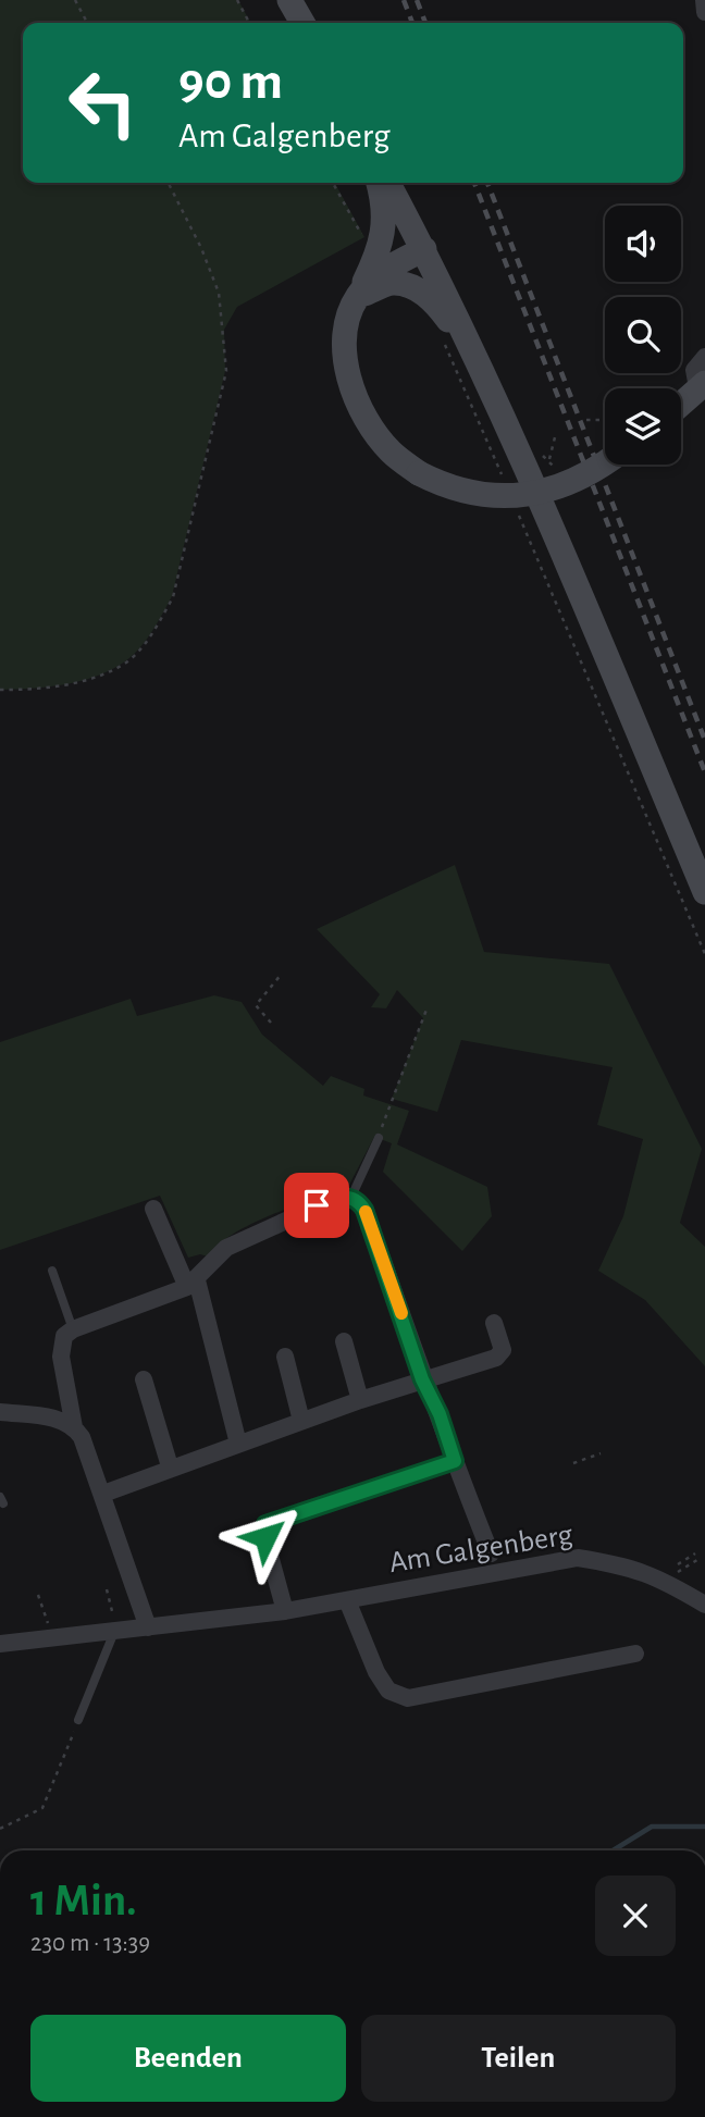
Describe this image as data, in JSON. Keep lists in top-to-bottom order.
{
  "streets": {
    "street": ["Am Galgenberg"]
  },
  "page": {
    "turn": ["90 m", "Am Galgenberg"],
    "heading": ["1 Min.", "230 m · 13:39"],
    "buttons": ["Beenden", "Teilen"]
  }
}
